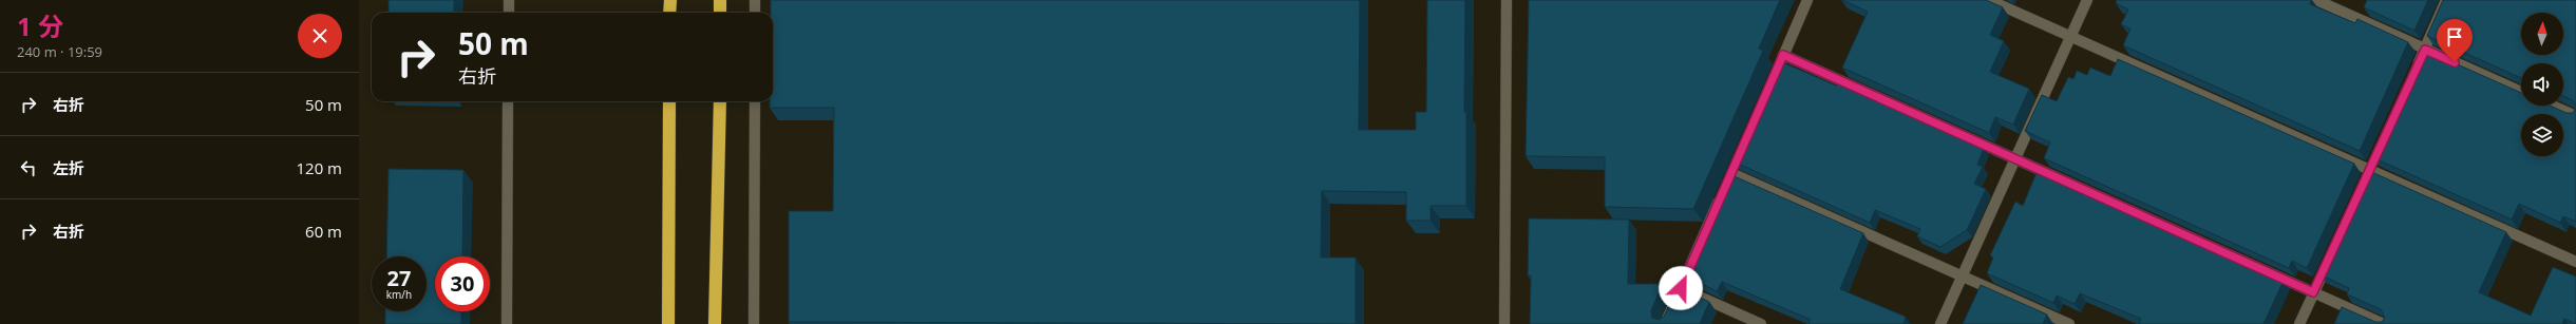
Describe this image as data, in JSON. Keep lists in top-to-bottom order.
{
  "north": "top",
  "page": {
    "heading": ["1 分", "240 m · 19:59"],
    "turn": ["50 m", "右折"],
    "list": [
      {
        "name": "右折",
        "value": "50 m"
      },
      {
        "name": "左折",
        "value": "120 m"
      },
      {
        "name": "右折",
        "value": "60 m"
      }
    ],
    "speed": "27 km/h",
    "limit": "30"
  }
}
